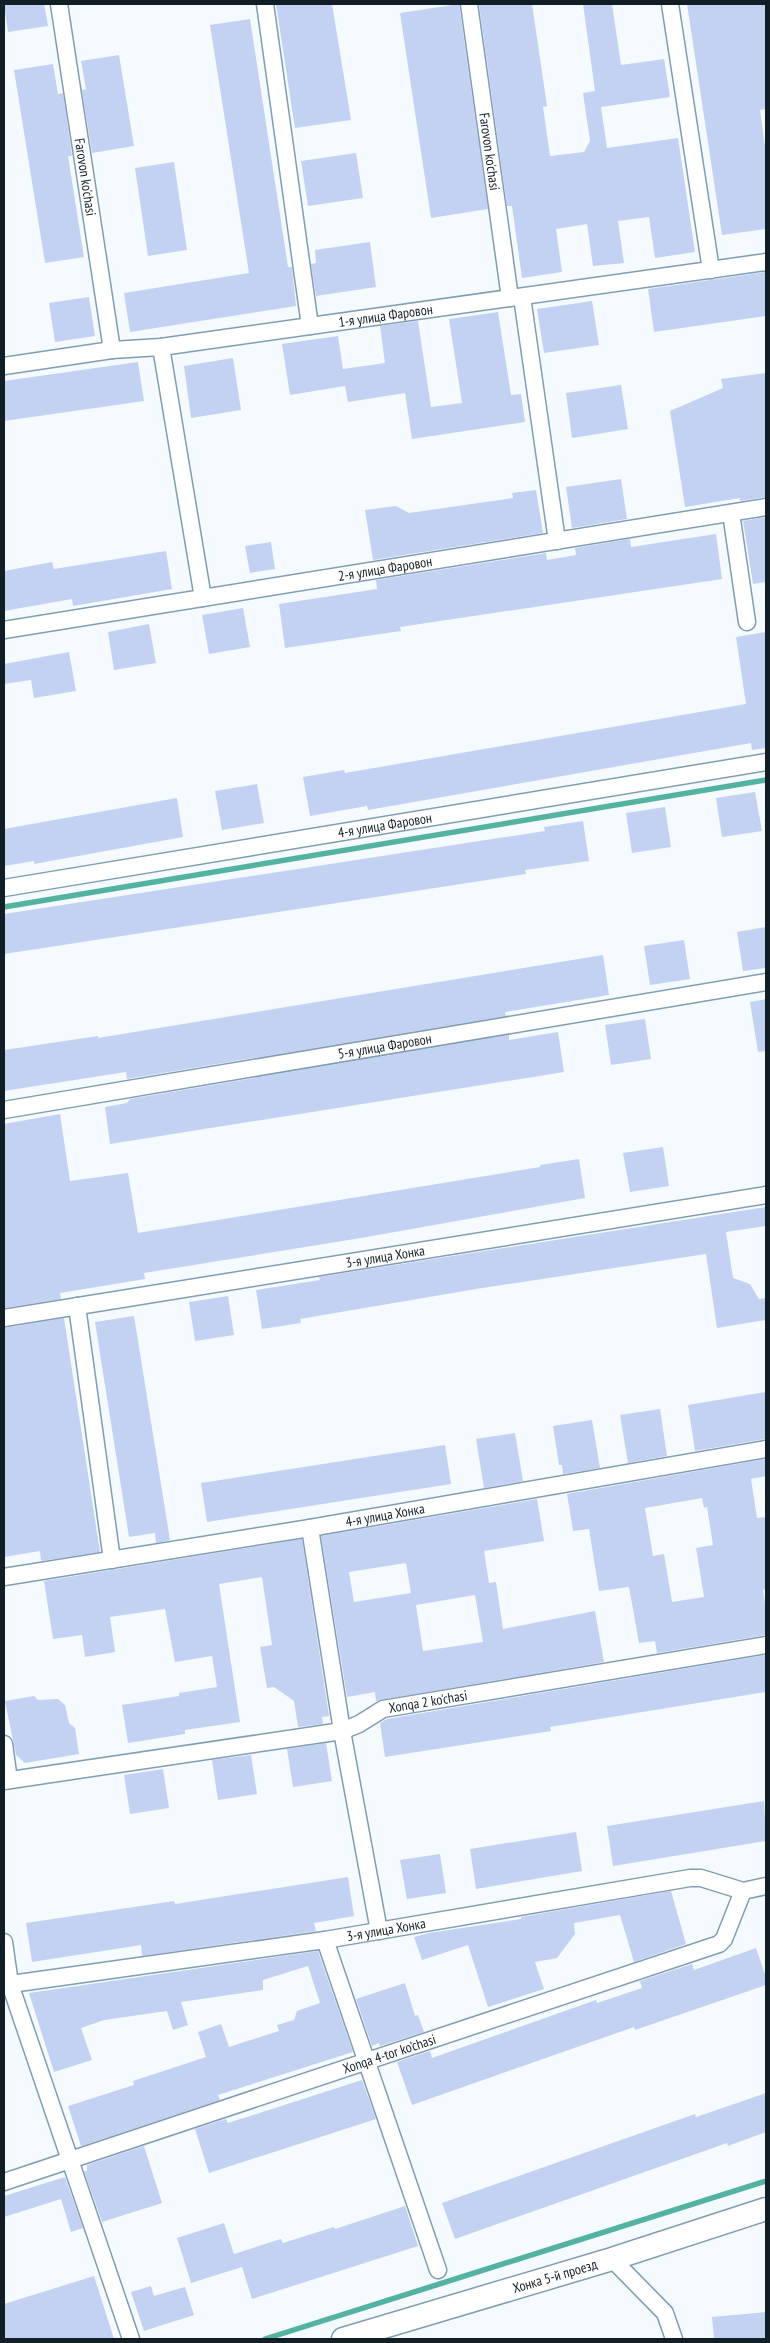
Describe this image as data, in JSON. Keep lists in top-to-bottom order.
{
  "streets": {
    "street": [
      "Farovon ko'chasi",
      "1-я улица Фаровон",
      "2-я улица Фаровон",
      "4-я улица Фаровон",
      "5-я улица Фаровон",
      "3-я улица Хонка",
      "4-я улица Хонка",
      "Xonqa 2 ko'chasi",
      "Xonqa 4-tor ko'chasi",
      "Хонка 5-й проезд"
    ]
  },
  "crossings": [
    ["Farovon ko'chasi", "1-я улица Фаровон"],
    ["Farovon ko'chasi", "2-я улица Фаровон"],
    ["3-я улица Хонка", "Xonqa 4-tor ko'chasi"]
  ]
}
